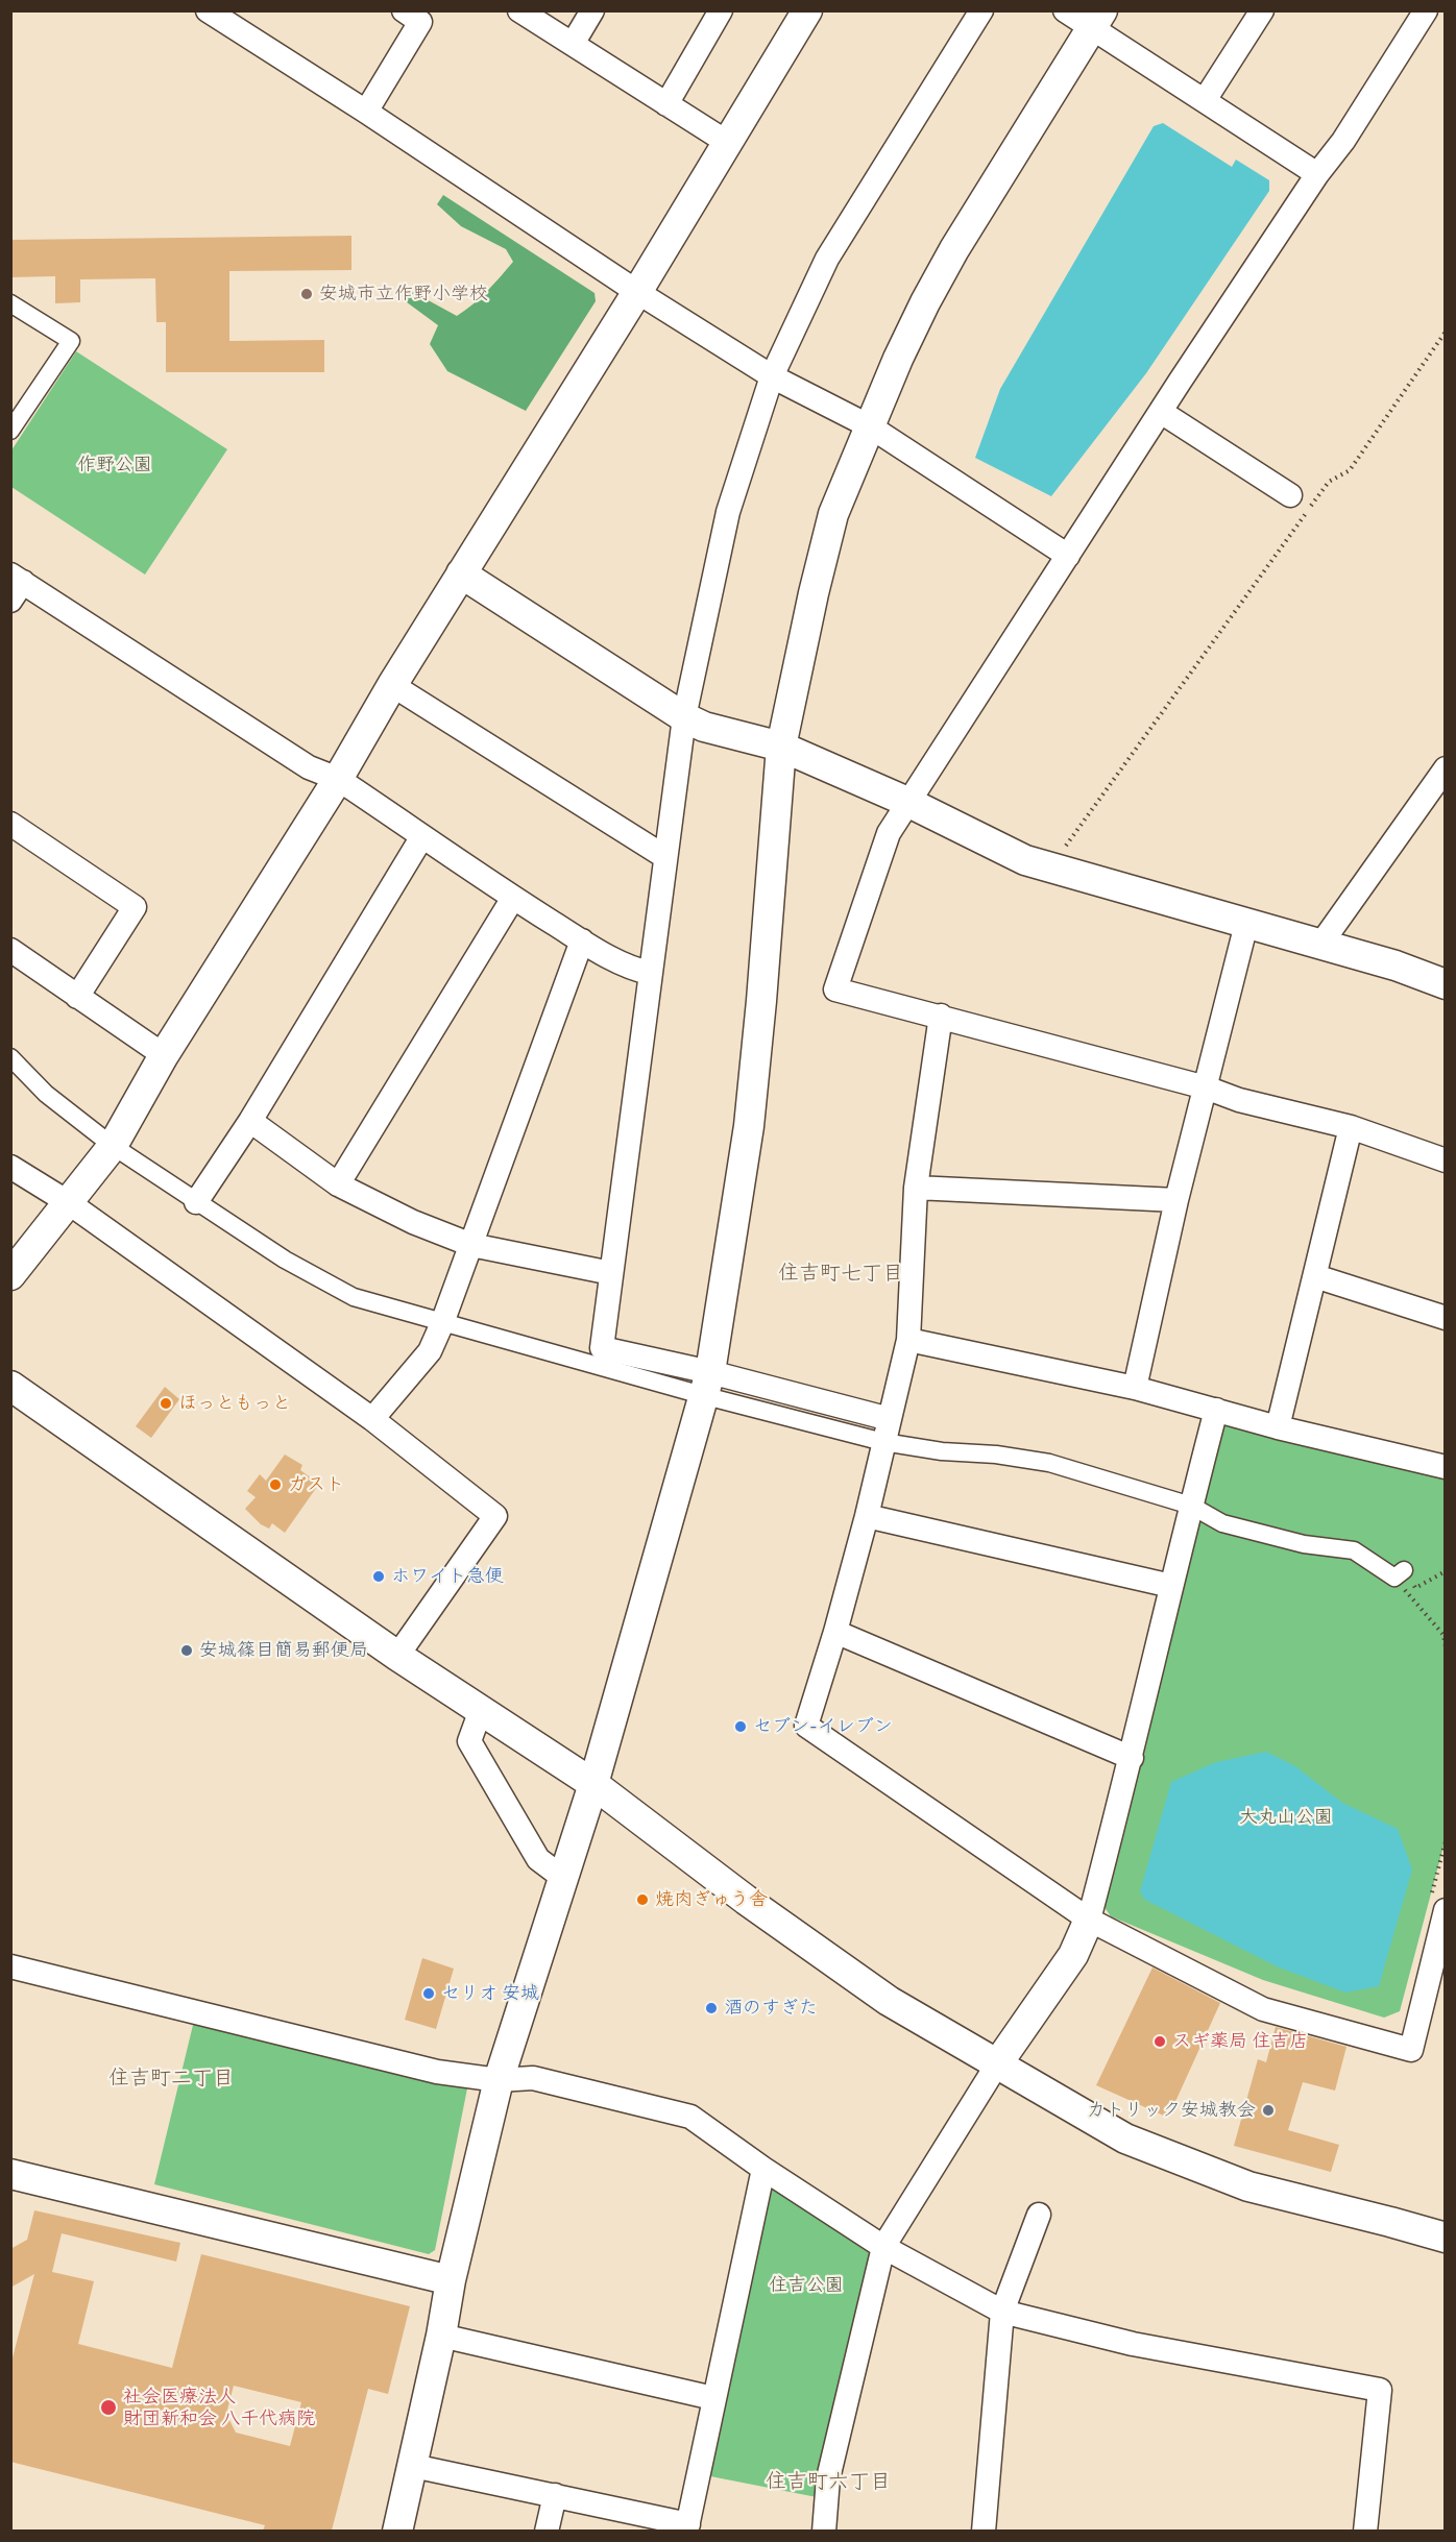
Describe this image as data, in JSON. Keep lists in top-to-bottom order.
{
  "districts": ["住吉町七丁目", "住吉町二丁目", "住吉町六丁目"],
  "parks": ["作野公園", "大丸山公園", "住吉公園"],
  "places": [
    "安城市立作野小学校",
    "ほっともっと",
    "ガスト",
    "ホワイト急便",
    "安城篠目簡易郵便局",
    "セブン-イレブン",
    "焼肉ぎゅう舎",
    "セリオ 安城",
    "酒のすぎた",
    "スギ薬局 住吉店",
    "カトリック安城教会",
    "社会医療法人 財団新和会 八千代病院"
  ]
}
